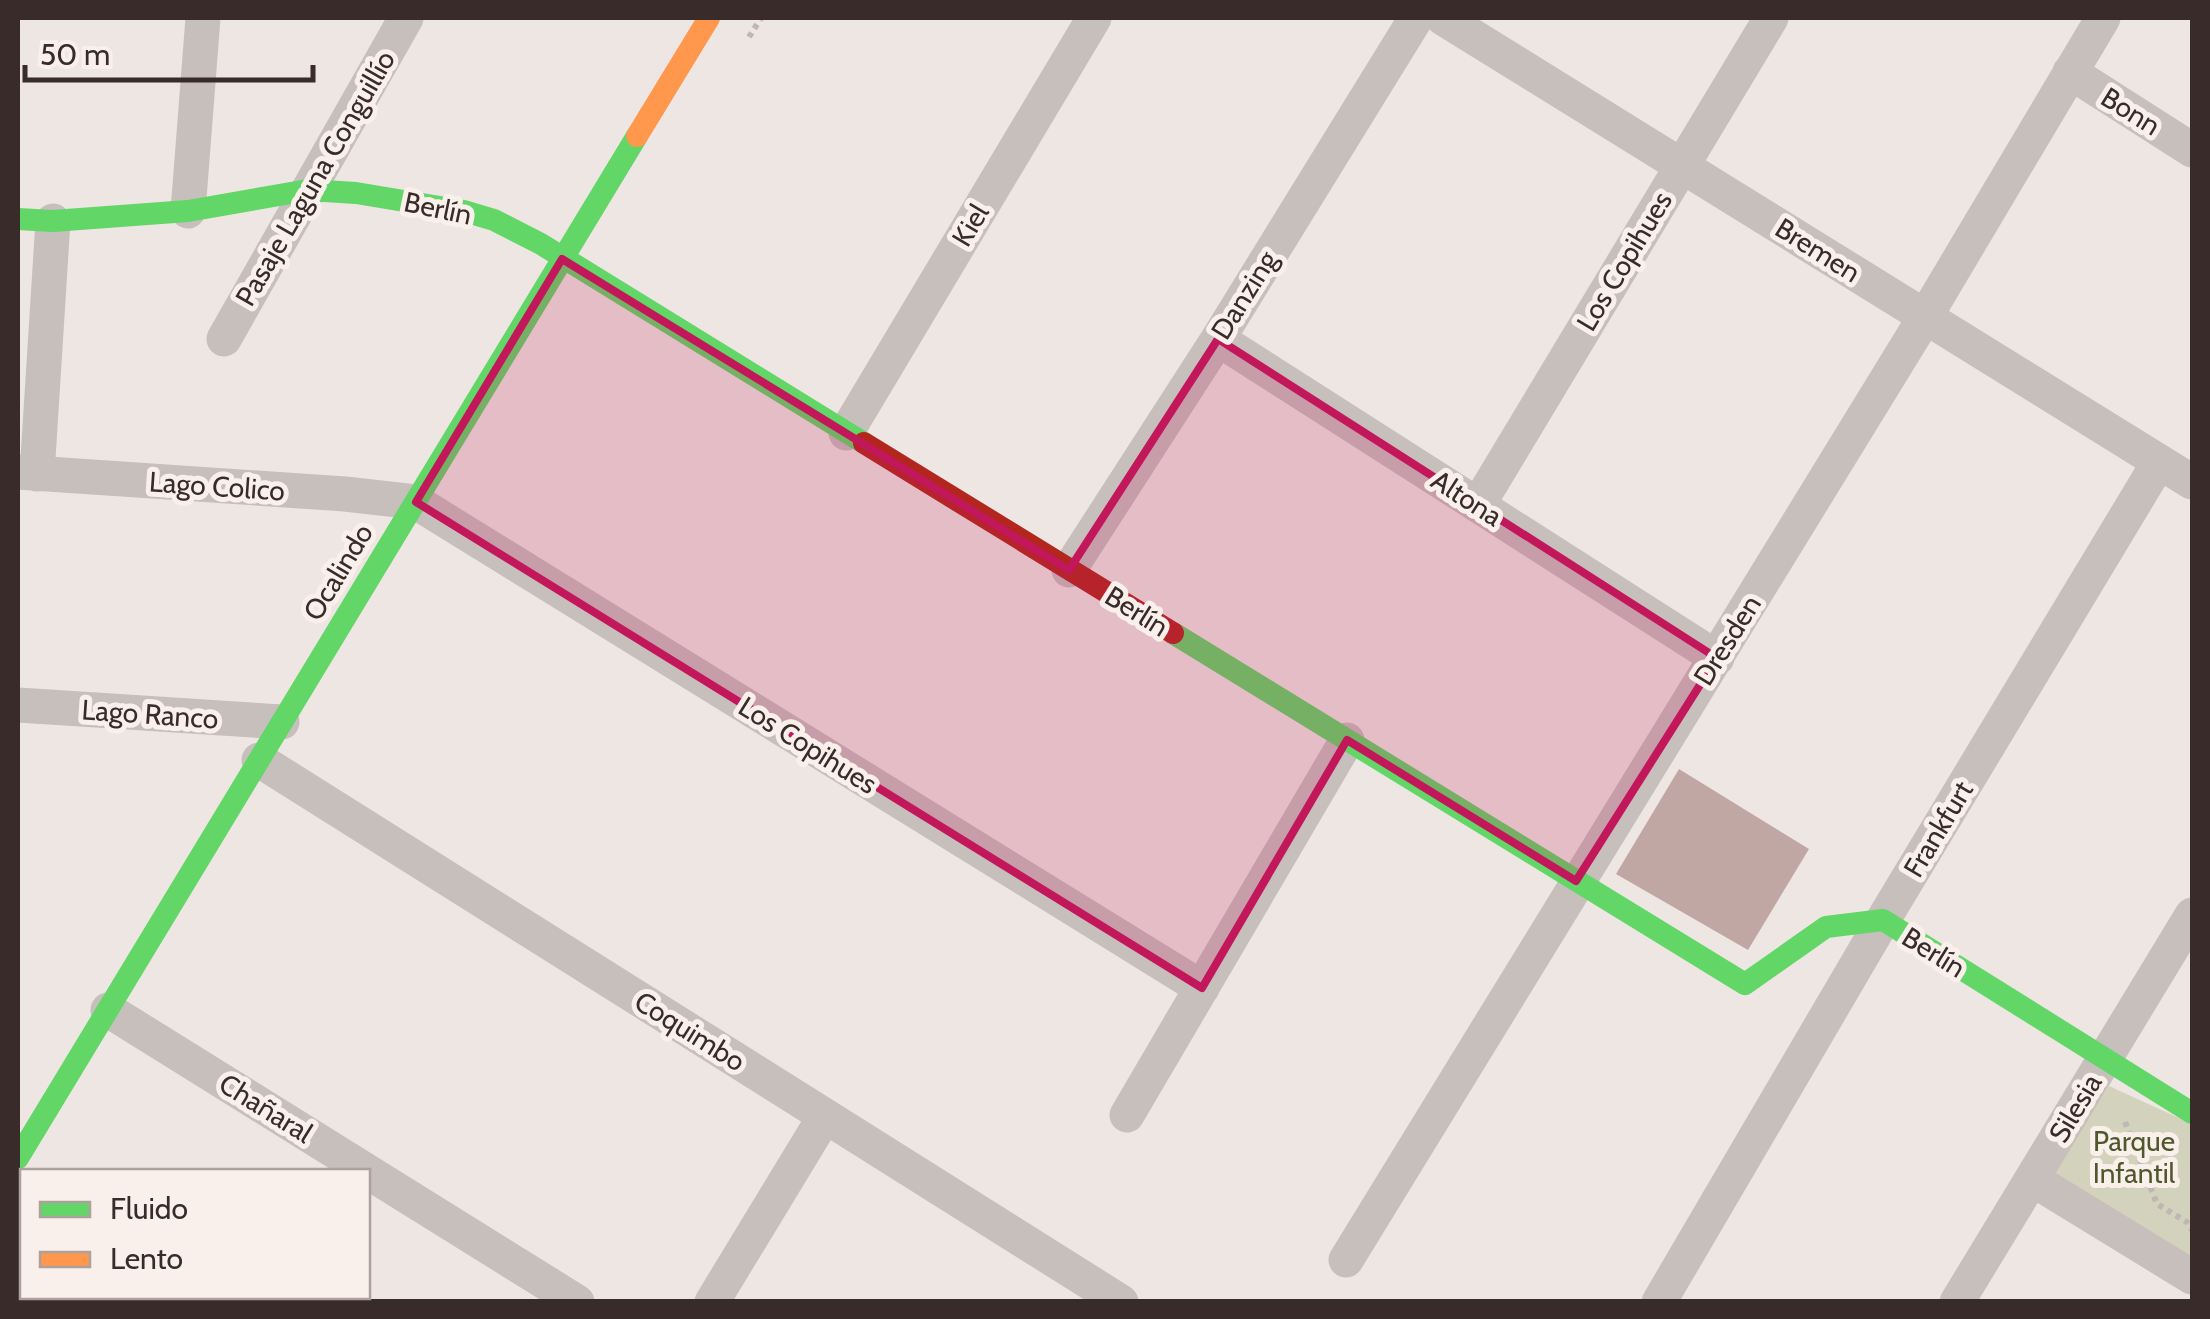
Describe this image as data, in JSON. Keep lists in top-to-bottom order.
{
  "streets": {
    "street": [
      "Bonn",
      "Pasaje Laguna Conguillío",
      "Berlín",
      "Kiel",
      "Bremen",
      "Los Copihues",
      "Danzing",
      "Lago Colico",
      "Altona",
      "Ocalindo",
      "Dresden",
      "Lago Ranco",
      "Frankfurt",
      "Coquimbo",
      "Chañaral",
      "Silesia"
    ]
  },
  "crossings": [
    ["Bonn", "Dresden"],
    ["Pasaje Laguna Conguillío", "Berlín"],
    ["Berlín", "Kiel"],
    ["Berlín", "Danzing"],
    ["Berlín", "Ocalindo"],
    ["Berlín", "Dresden"],
    ["Berlín", "Frankfurt"],
    ["Berlín", "Silesia"],
    ["Bremen", "Los Copihues"],
    ["Bremen", "Dresden"],
    ["Bremen", "Frankfurt"],
    ["Los Copihues", "Lago Colico"],
    ["Los Copihues", "Altona"],
    ["Los Copihues", "Ocalindo"],
    ["Danzing", "Altona"],
    ["Lago Colico", "Ocalindo"],
    ["Altona", "Dresden"],
    ["Ocalindo", "Lago Ranco"],
    ["Ocalindo", "Coquimbo"],
    ["Ocalindo", "Chañaral"]
  ],
  "parks": ["Parque Infantil"],
  "legend": ["Fluido", "Lento"],
  "scale_bar": "50 m"
}
